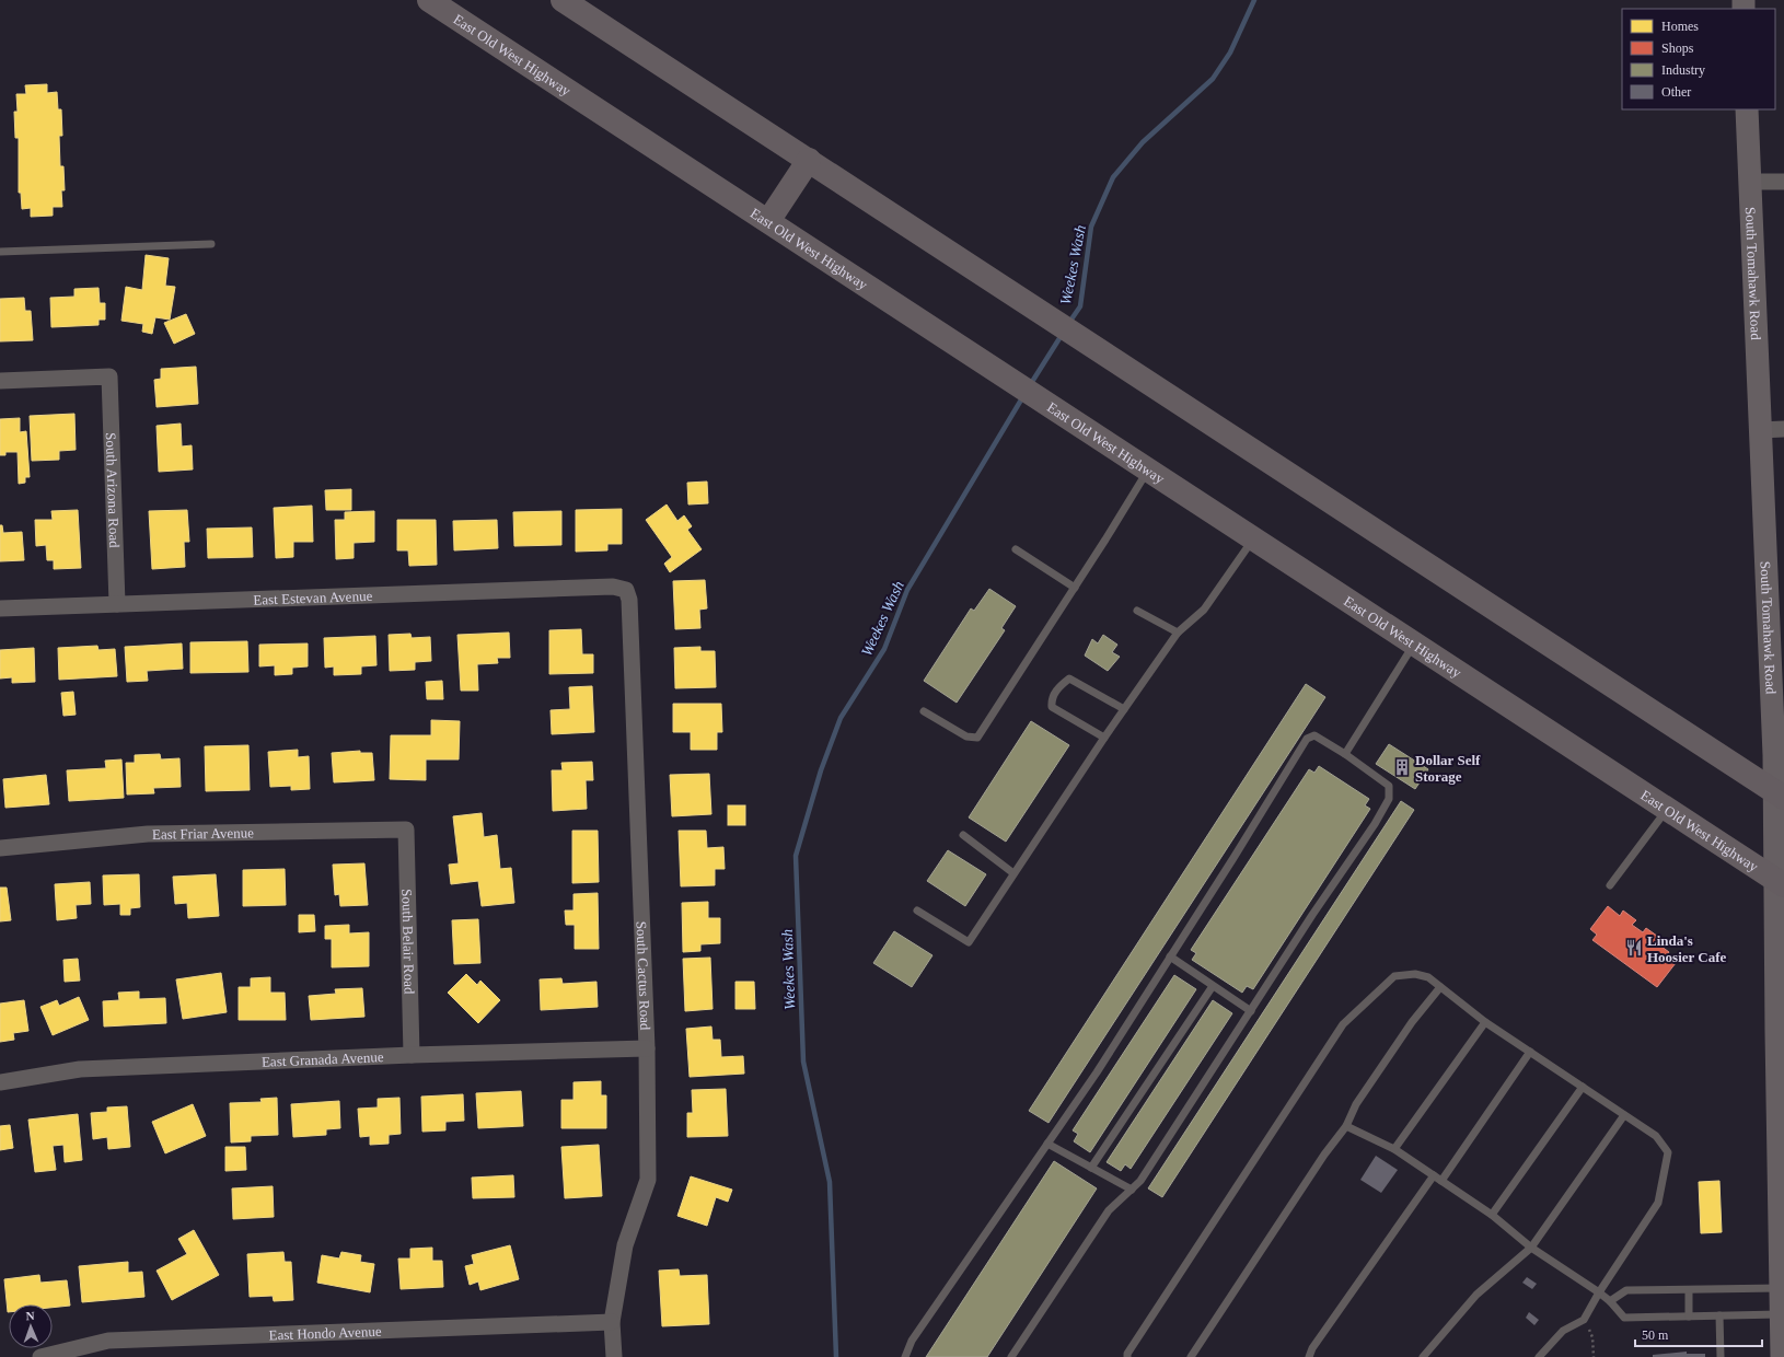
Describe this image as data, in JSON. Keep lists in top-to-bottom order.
{
  "streets": {
    "main road": ["East Old West Highway", "South Tomahawk Road"],
    "street": [
      "South Arizona Road",
      "East Estevan Avenue",
      "East Friar Avenue",
      "South Belair Road",
      "South Cactus Road",
      "East Granada Avenue",
      "East Hondo Avenue"
    ]
  },
  "crossings": [
    ["East Old West Highway", "South Tomahawk Road"],
    ["South Arizona Road", "East Estevan Avenue"],
    ["East Estevan Avenue", "South Cactus Road"],
    ["East Friar Avenue", "South Belair Road"],
    ["South Belair Road", "East Granada Avenue"],
    ["South Cactus Road", "East Granada Avenue"],
    ["South Cactus Road", "East Hondo Avenue"]
  ],
  "water": ["Weekes Wash"],
  "places": {
    "building": ["Dollar Self Storage"],
    "restaurant": ["Linda's Hoosier Cafe"]
  },
  "legend": [
    "Homes",
    "Shops",
    "Industry",
    "Other"
  ],
  "scale_bar": "50 m",
  "north": "top"
}
